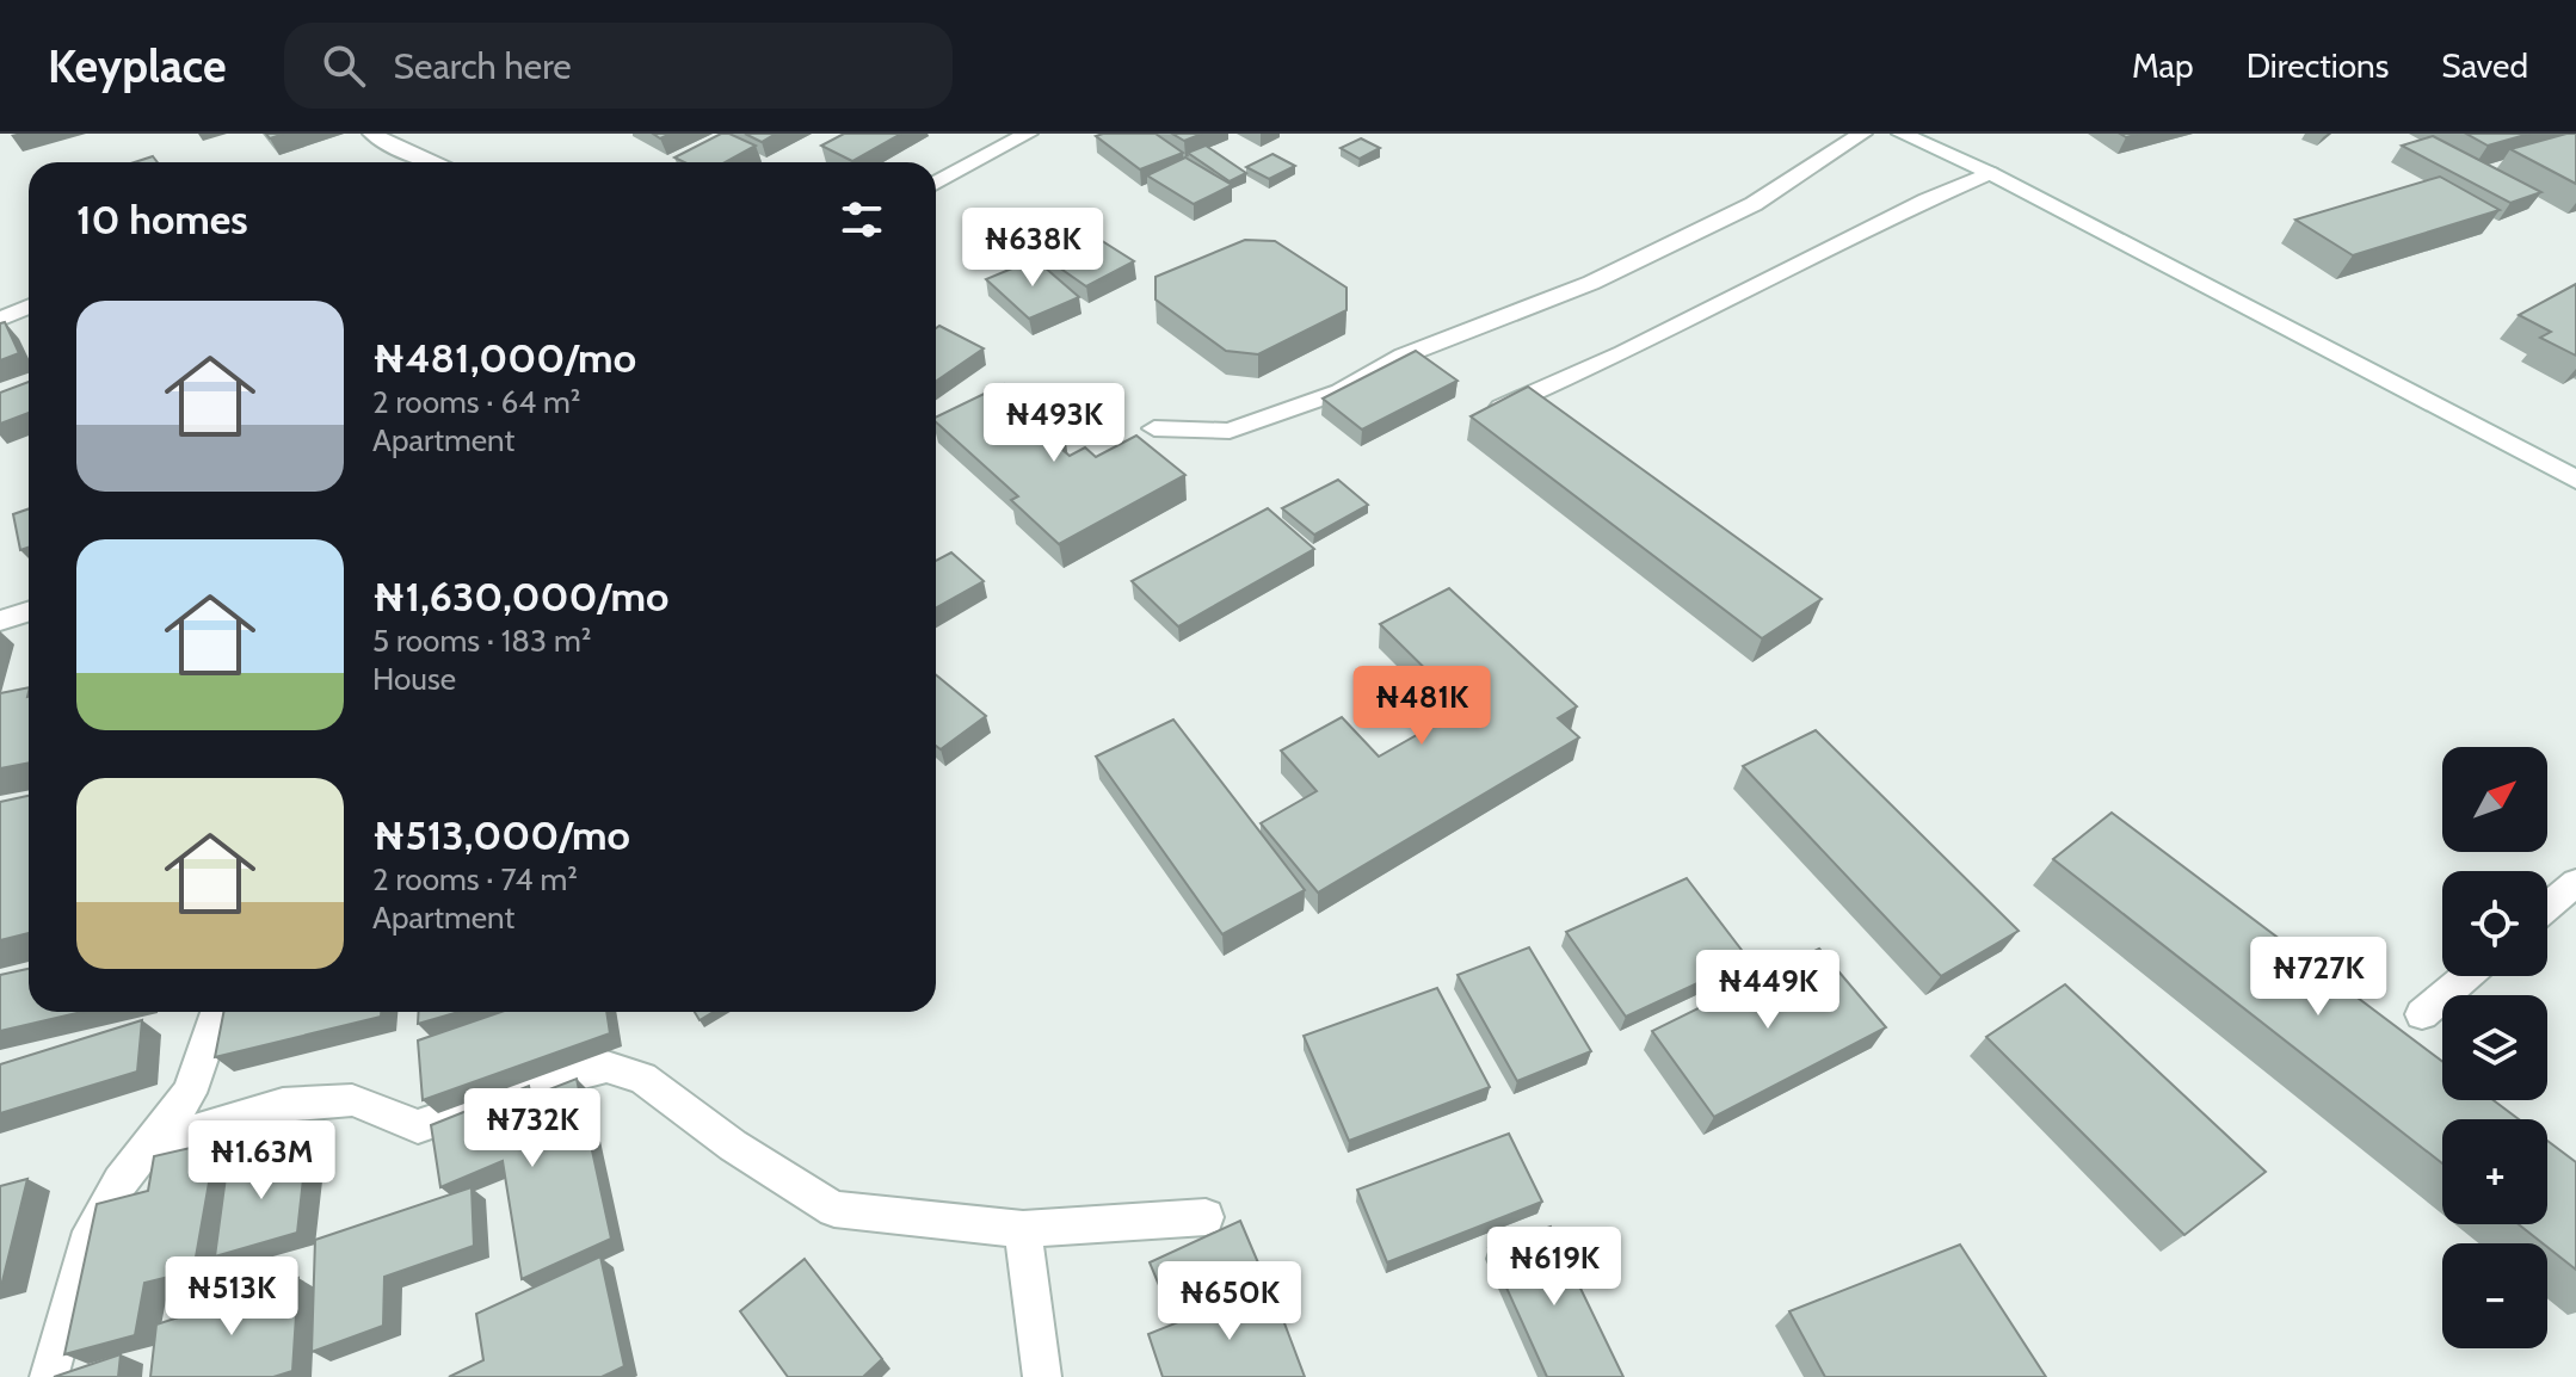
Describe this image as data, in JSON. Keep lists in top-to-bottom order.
{
  "north": "top right",
  "page": {
    "header": "Keyplace",
    "search": "Search here",
    "nav": ["Map", "Directions", "Saved"],
    "heading": "10 homes",
    "price": [
      "₦638K",
      "₦493K",
      "₦481K",
      "₦727K",
      "₦449K",
      "₦732K",
      "₦1.63M",
      "₦619K",
      "₦513K",
      "₦650K"
    ],
    "list": [
      {
        "name": "₦481,000/mo",
        "note": "2 rooms · 64 m² · Apartment"
      },
      {
        "name": "₦1,630,000/mo",
        "note": "5 rooms · 183 m² · House"
      },
      {
        "name": "₦513,000/mo",
        "note": "2 rooms · 74 m² · Apartment"
      }
    ],
    "map_buttons": ["+", "−"]
  }
}
